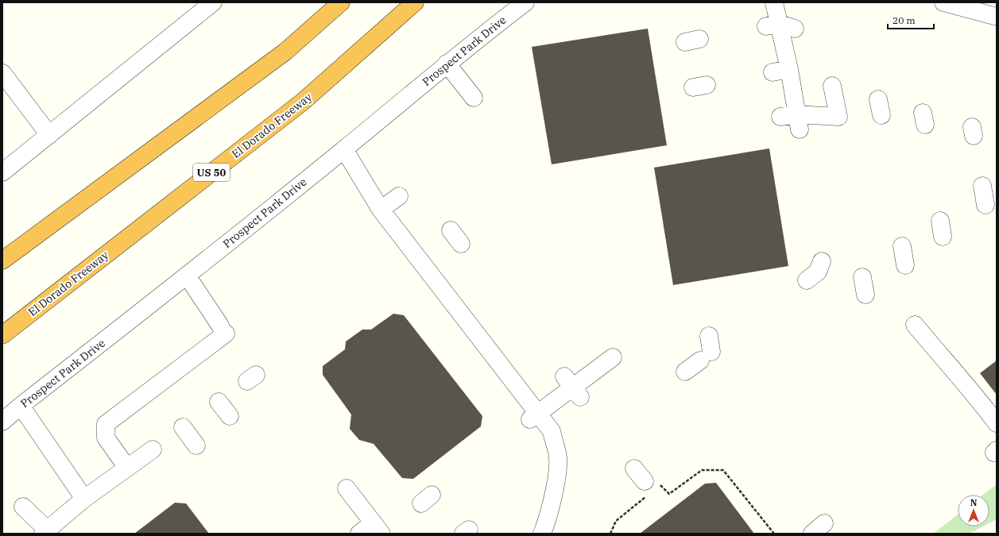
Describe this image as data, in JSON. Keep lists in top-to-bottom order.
{
  "streets": {
    "highway": ["El Dorado Freeway", "US 50"],
    "street": ["Prospect Park Drive"]
  },
  "scale_bar": "20 m",
  "north": "top"
}
